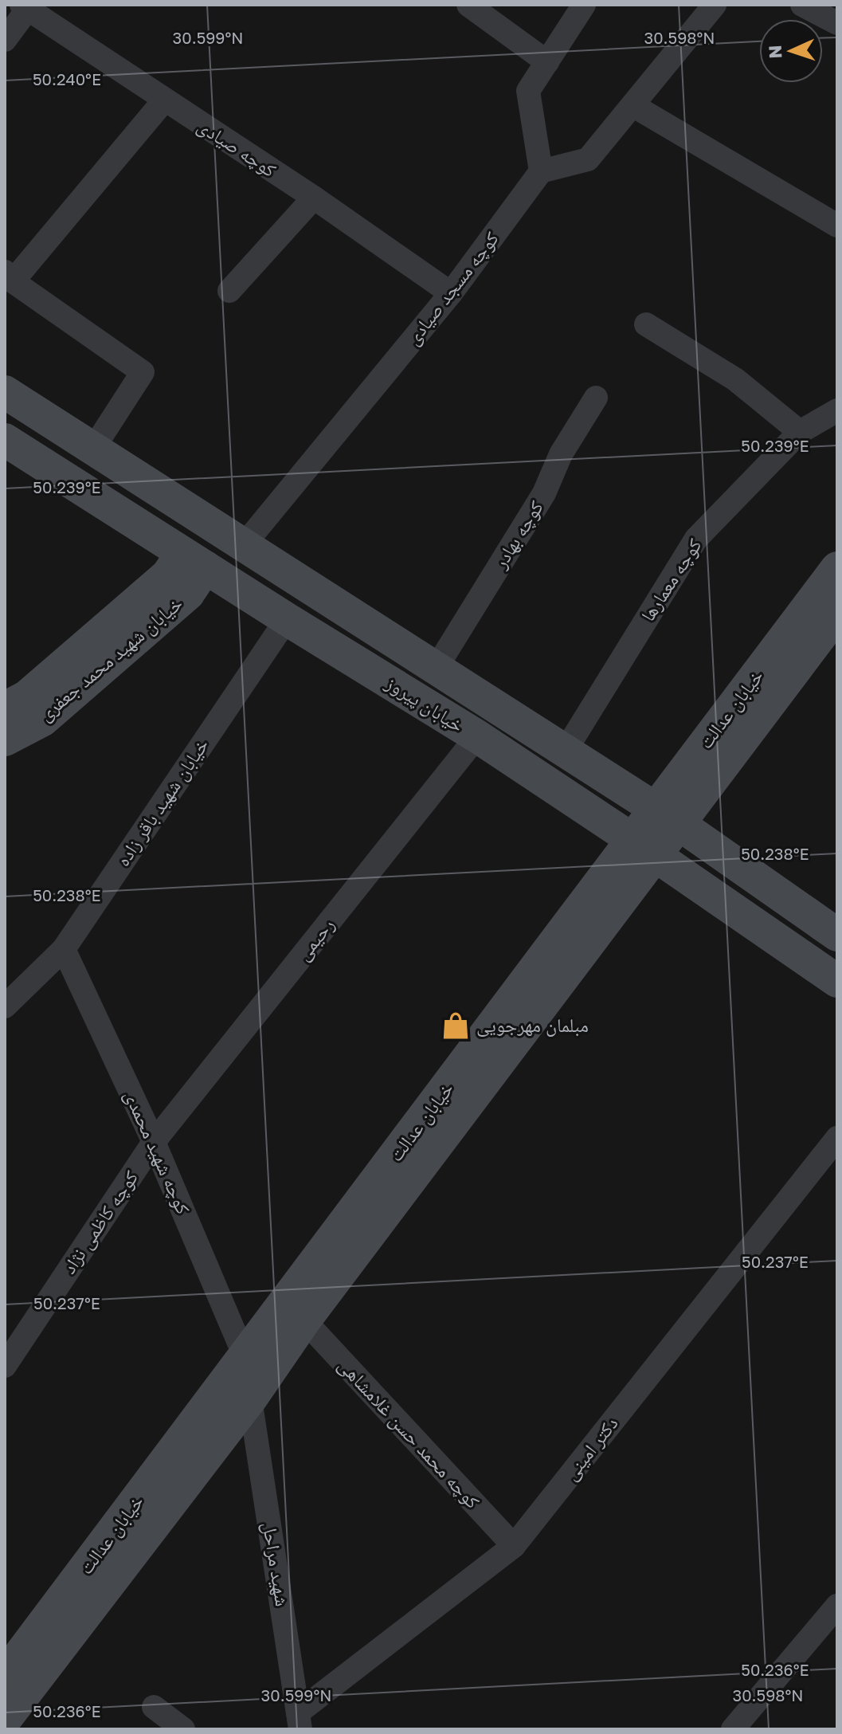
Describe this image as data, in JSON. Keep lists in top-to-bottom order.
{
  "streets": {
    "main road": ["خیابان شهید محمد جعفری", "خیابان پیروز", "خیابان عدالت"],
    "street": [
      "کوچه صیادی",
      "کوچه مسجد صیادی",
      "کوچه بهادر",
      "کوچه معمارها",
      "خیابان شهید باقر زاده",
      "رحیمی",
      "کوچه شهید محمدی",
      "کوچه کاظمی نژاد",
      "کوچه محمد حسن غلامشاهی",
      "دکتر امینی",
      "شهید مراحل"
    ]
  },
  "crossings": [
    ["کوچه صیادی", "کوچه مسجد صیادی"],
    ["کوچه مسجد صیادی", "خیابان پیروز"],
    ["کوچه بهادر", "خیابان پیروز"],
    ["کوچه معمارها", "خیابان پیروز"],
    ["خیابان شهید محمد جعفری", "خیابان پیروز"],
    ["خیابان پیروز", "خیابان عدالت"],
    ["خیابان پیروز", "خیابان شهید باقر زاده"],
    ["خیابان پیروز", "رحیمی"],
    ["خیابان عدالت", "کوچه شهید محمدی"],
    ["خیابان عدالت", "کوچه محمد حسن غلامشاهی"],
    ["خیابان عدالت", "شهید مراحل"],
    ["خیابان شهید باقر زاده", "کوچه شهید محمدی"],
    ["رحیمی", "کوچه شهید محمدی"],
    ["رحیمی", "کوچه کاظمی نژاد"],
    ["کوچه شهید محمدی", "کوچه کاظمی نژاد"],
    ["کوچه محمد حسن غلامشاهی", "دکتر امینی"],
    ["دکتر امینی", "شهید مراحل"]
  ],
  "places": {
    "shop": ["مبلمان مهرجویی"]
  },
  "north": "left",
  "coordinates": [
    "30.599°N",
    "30.598°N",
    "50.240°E",
    "50.239°E",
    "50.238°E",
    "50.237°E",
    "50.236°E"
  ]
}
